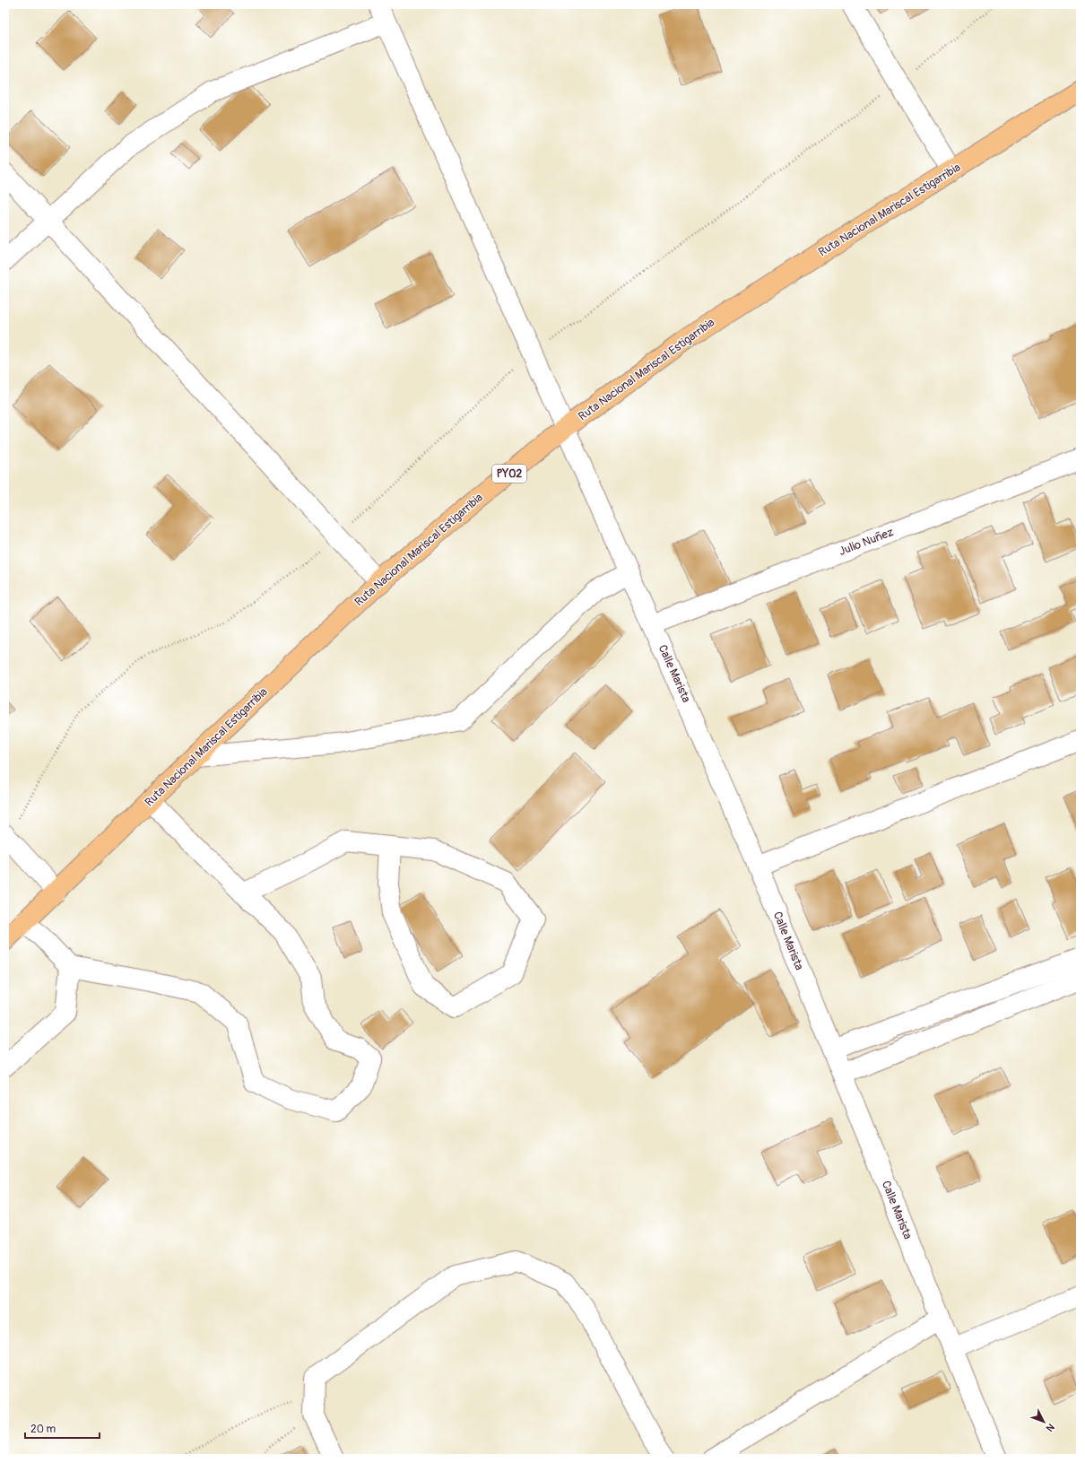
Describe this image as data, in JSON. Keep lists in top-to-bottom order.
{
  "streets": {
    "main road": ["Ruta Nacional Mariscal Estigarribia", "PY02"],
    "street": ["Julio Nuñez", "Calle Marista"]
  },
  "crossings": [
    ["Ruta Nacional Mariscal Estigarribia", "Calle Marista"],
    ["Julio Nuñez", "Calle Marista"]
  ],
  "scale_bar": "20 m",
  "north": "bottom right"
}
